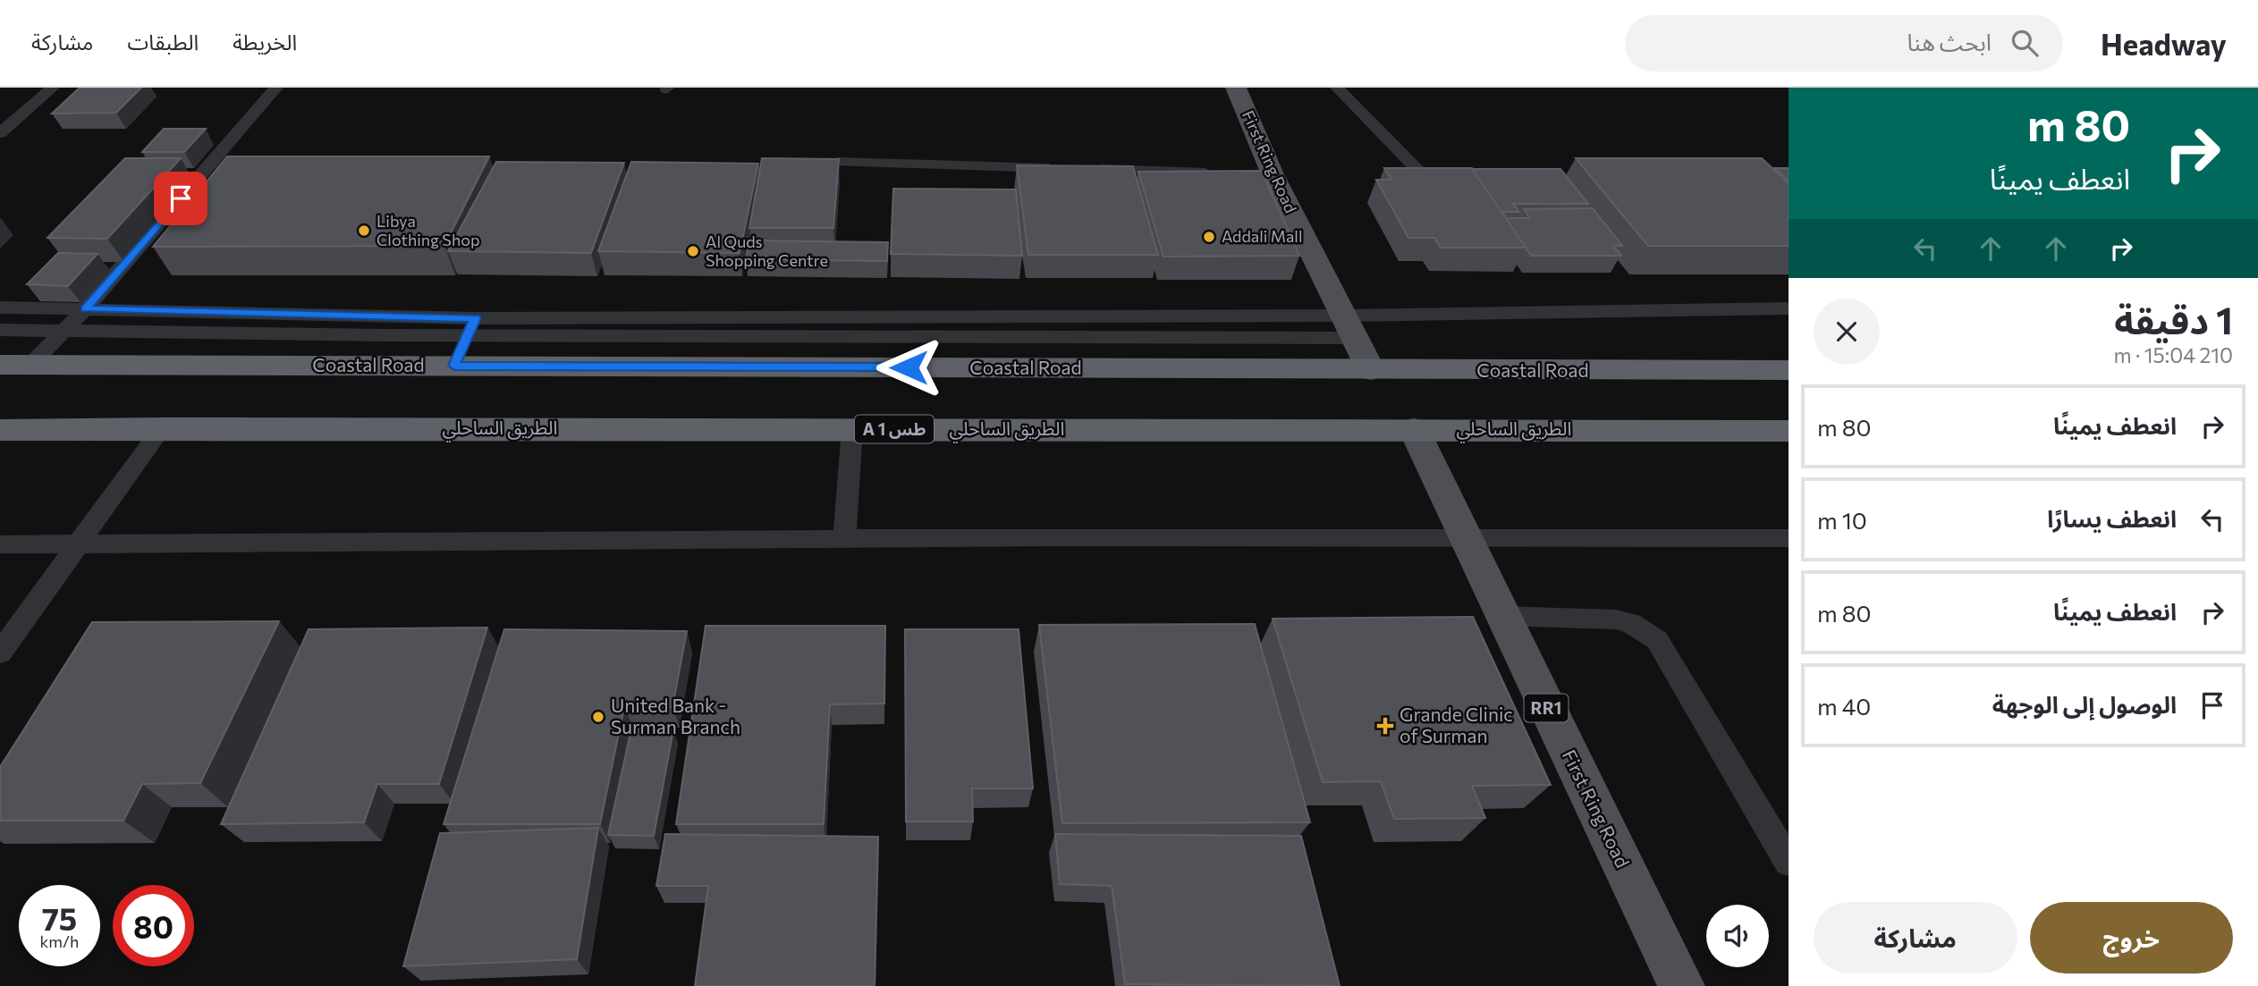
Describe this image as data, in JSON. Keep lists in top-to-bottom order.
{
  "streets": {
    "highway": ["Coastal Road", "الطريق الساحلي", "A 1 طس"],
    "main road": ["First Ring Road", "RR1"]
  },
  "crossings": [
    ["First Ring Road", "Coastal Road"],
    ["First Ring Road", "الطريق الساحلي"]
  ],
  "places": {
    "other": [
      "Libya Clothing Shop",
      "Addali Mall",
      "Al Quds Shopping Centre",
      "United Bank - Surman Branch"
    ],
    "health": ["Grande Clinic of Surman"]
  },
  "page": {
    "header": "Headway",
    "search": "ابحث هنا",
    "nav": ["الخريطة", "الطبقات", "مشاركة"],
    "turn": ["80 m", "انعطف يمينًا"],
    "heading": ["1 دقيقة", "210 m · 15:04"],
    "list": [
      {
        "name": "انعطف يمينًا",
        "value": "80 m"
      },
      {
        "name": "انعطف يسارًا",
        "value": "10 m"
      },
      {
        "name": "انعطف يمينًا",
        "value": "80 m"
      },
      {
        "name": "الوصول إلى الوجهة",
        "value": "40 m"
      }
    ],
    "speed": "75 km/h",
    "limit": "80",
    "buttons": ["خروج", "مشاركة"]
  }
}
